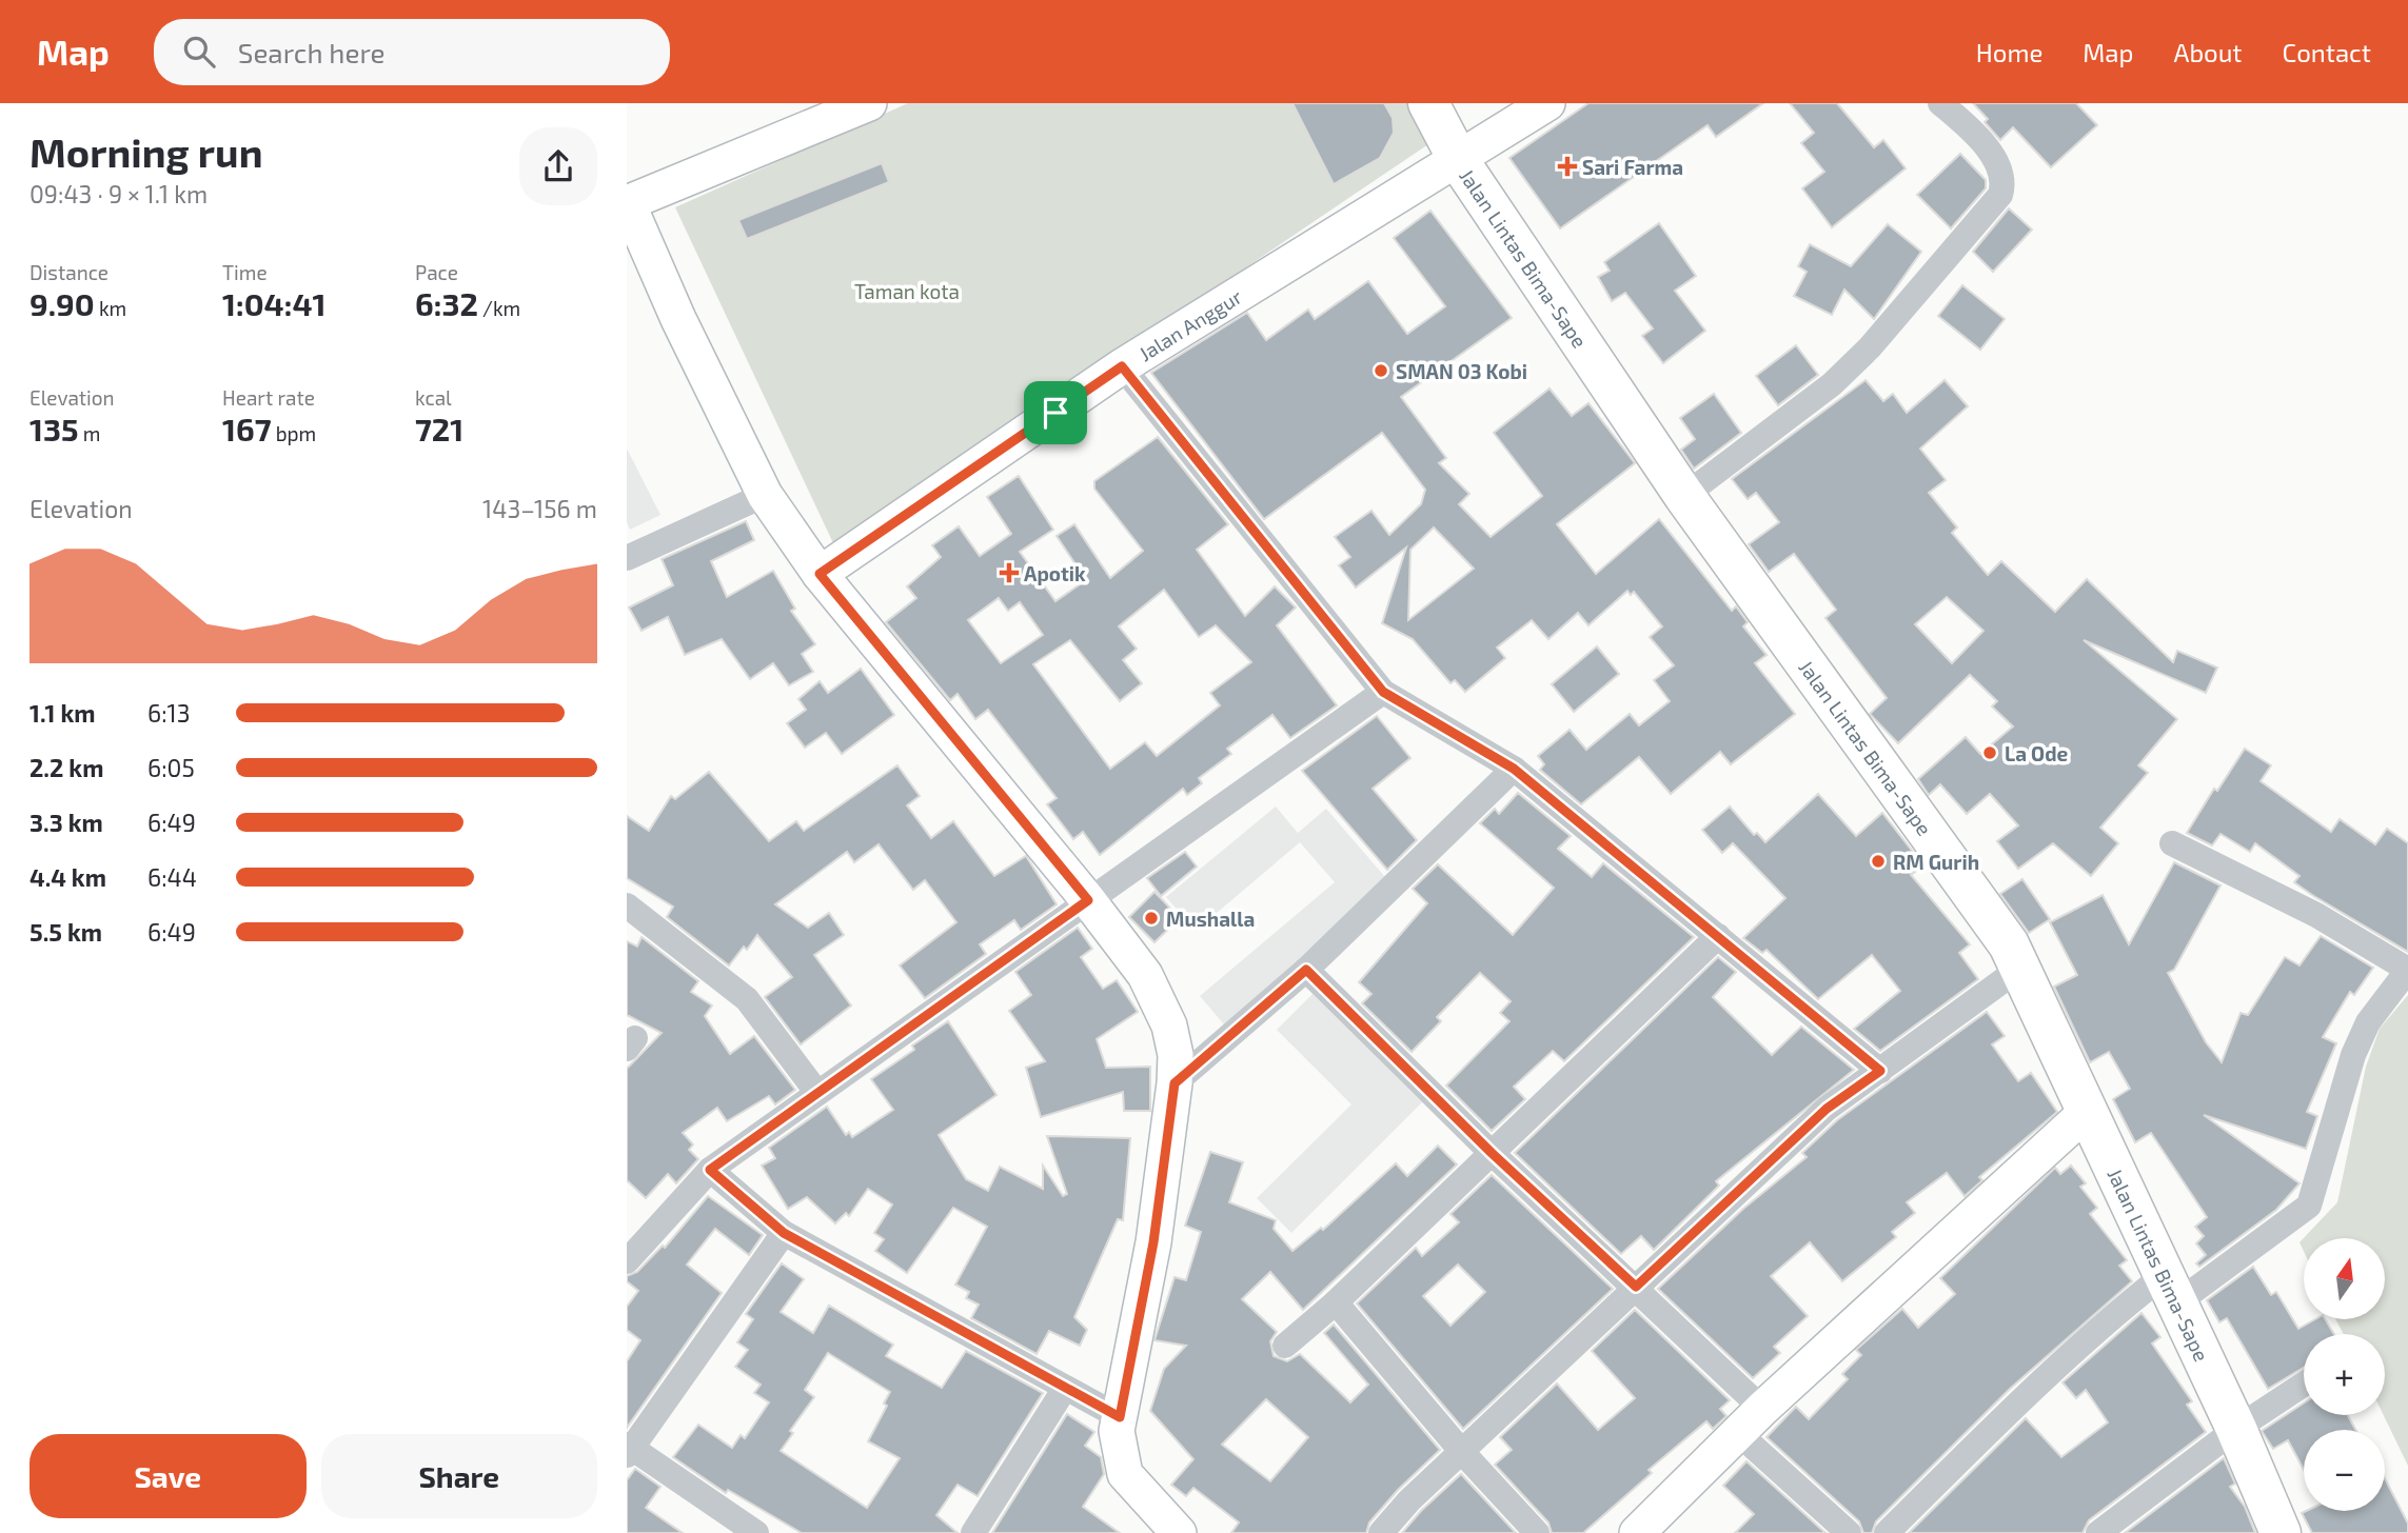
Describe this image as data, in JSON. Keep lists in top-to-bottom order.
{
  "streets": {
    "highway": ["Jalan Lintas Bima-Sape"],
    "street": ["Jalan Anggur"]
  },
  "crossings": [
    ["Jalan Lintas Bima-Sape", "Jalan Anggur"]
  ],
  "parks": ["Taman kota"],
  "places": {
    "health": ["Sari Farma", "Apotik"],
    "other": [
      "SMAN 03 Kobi",
      "La Ode",
      "RM Gurih",
      "Mushalla"
    ]
  },
  "north": "top",
  "page": {
    "header": "Map",
    "search": "Search here",
    "nav": [
      "Home",
      "Map",
      "About",
      "Contact"
    ],
    "heading": ["Morning run", "09:43 · 9 × 1.1 km"],
    "stats": [
      ["Distance", "9.90 km"],
      ["Time", "1:04:41"],
      ["Pace", "6:32 /km"],
      ["Elevation", "135 m"],
      ["Heart rate", "167 bpm"],
      ["kcal", "721"]
    ],
    "chart": ["Elevation", "143–156 m"],
    "list": [
      {
        "name": "1.1 km",
        "note": "6:13"
      },
      {
        "name": "2.2 km",
        "note": "6:05"
      },
      {
        "name": "3.3 km",
        "note": "6:49"
      },
      {
        "name": "4.4 km",
        "note": "6:44"
      },
      {
        "name": "5.5 km",
        "note": "6:49"
      }
    ],
    "map_buttons": ["+", "−"],
    "buttons": ["Save", "Share"]
  }
}
